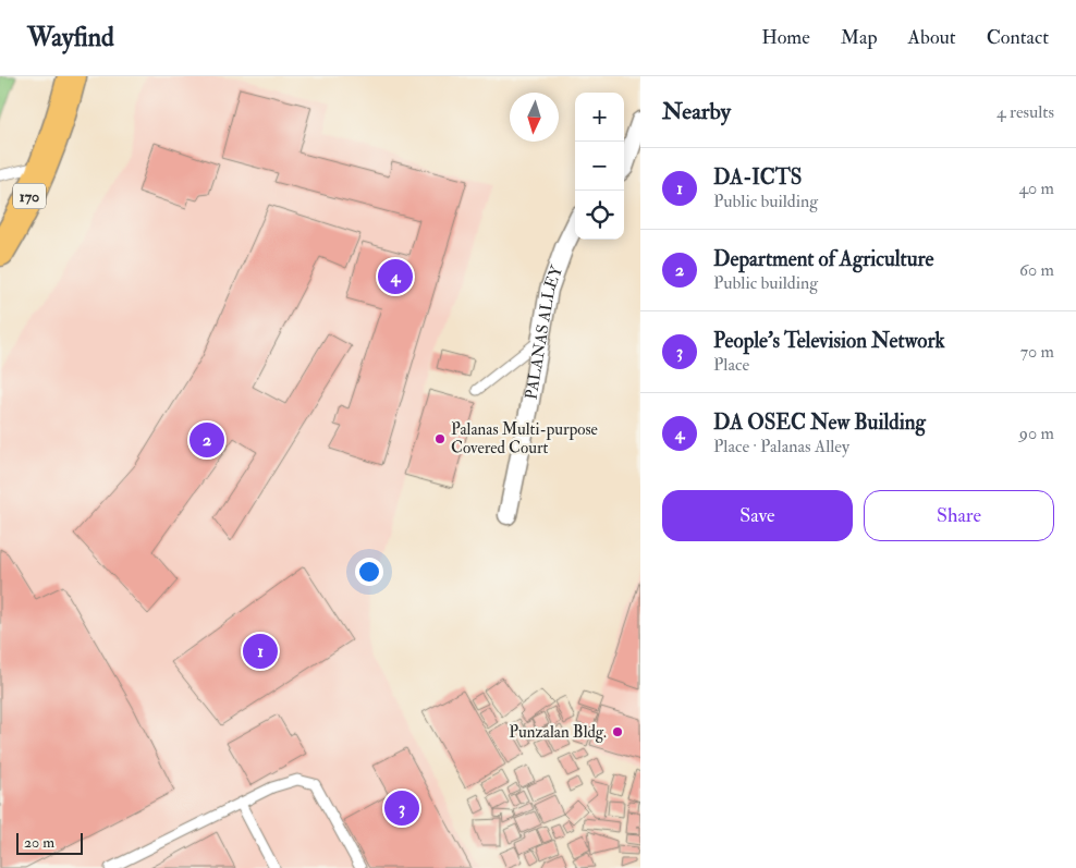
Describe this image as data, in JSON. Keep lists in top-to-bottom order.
{
  "streets": {
    "main road": ["170"],
    "street": ["PALANAS ALLEY"]
  },
  "places": ["Palanas Multi-purpose Covered Court", "Punzalan Bldg."],
  "scale_bar": "20 m",
  "north": "bottom",
  "page": {
    "header": "Wayfind",
    "nav": [
      "Home",
      "Map",
      "About",
      "Contact"
    ],
    "heading": ["Nearby", "4 results"],
    "map_buttons": ["+", "−"],
    "list": [
      {
        "mark": "1",
        "name": "DA-ICTS",
        "note": "Public building",
        "value": "40 m"
      },
      {
        "mark": "2",
        "name": "Department of Agriculture",
        "note": "Public building",
        "value": "60 m"
      },
      {
        "mark": "3",
        "name": "People's Television Network",
        "note": "Place",
        "value": "70 m"
      },
      {
        "mark": "4",
        "name": "DA OSEC New Building",
        "note": "Place · Palanas Alley",
        "value": "90 m"
      }
    ],
    "pins": [
      "4",
      "2",
      "1",
      "3"
    ],
    "buttons": ["Save", "Share"],
    "scale": "20 m"
  }
}
